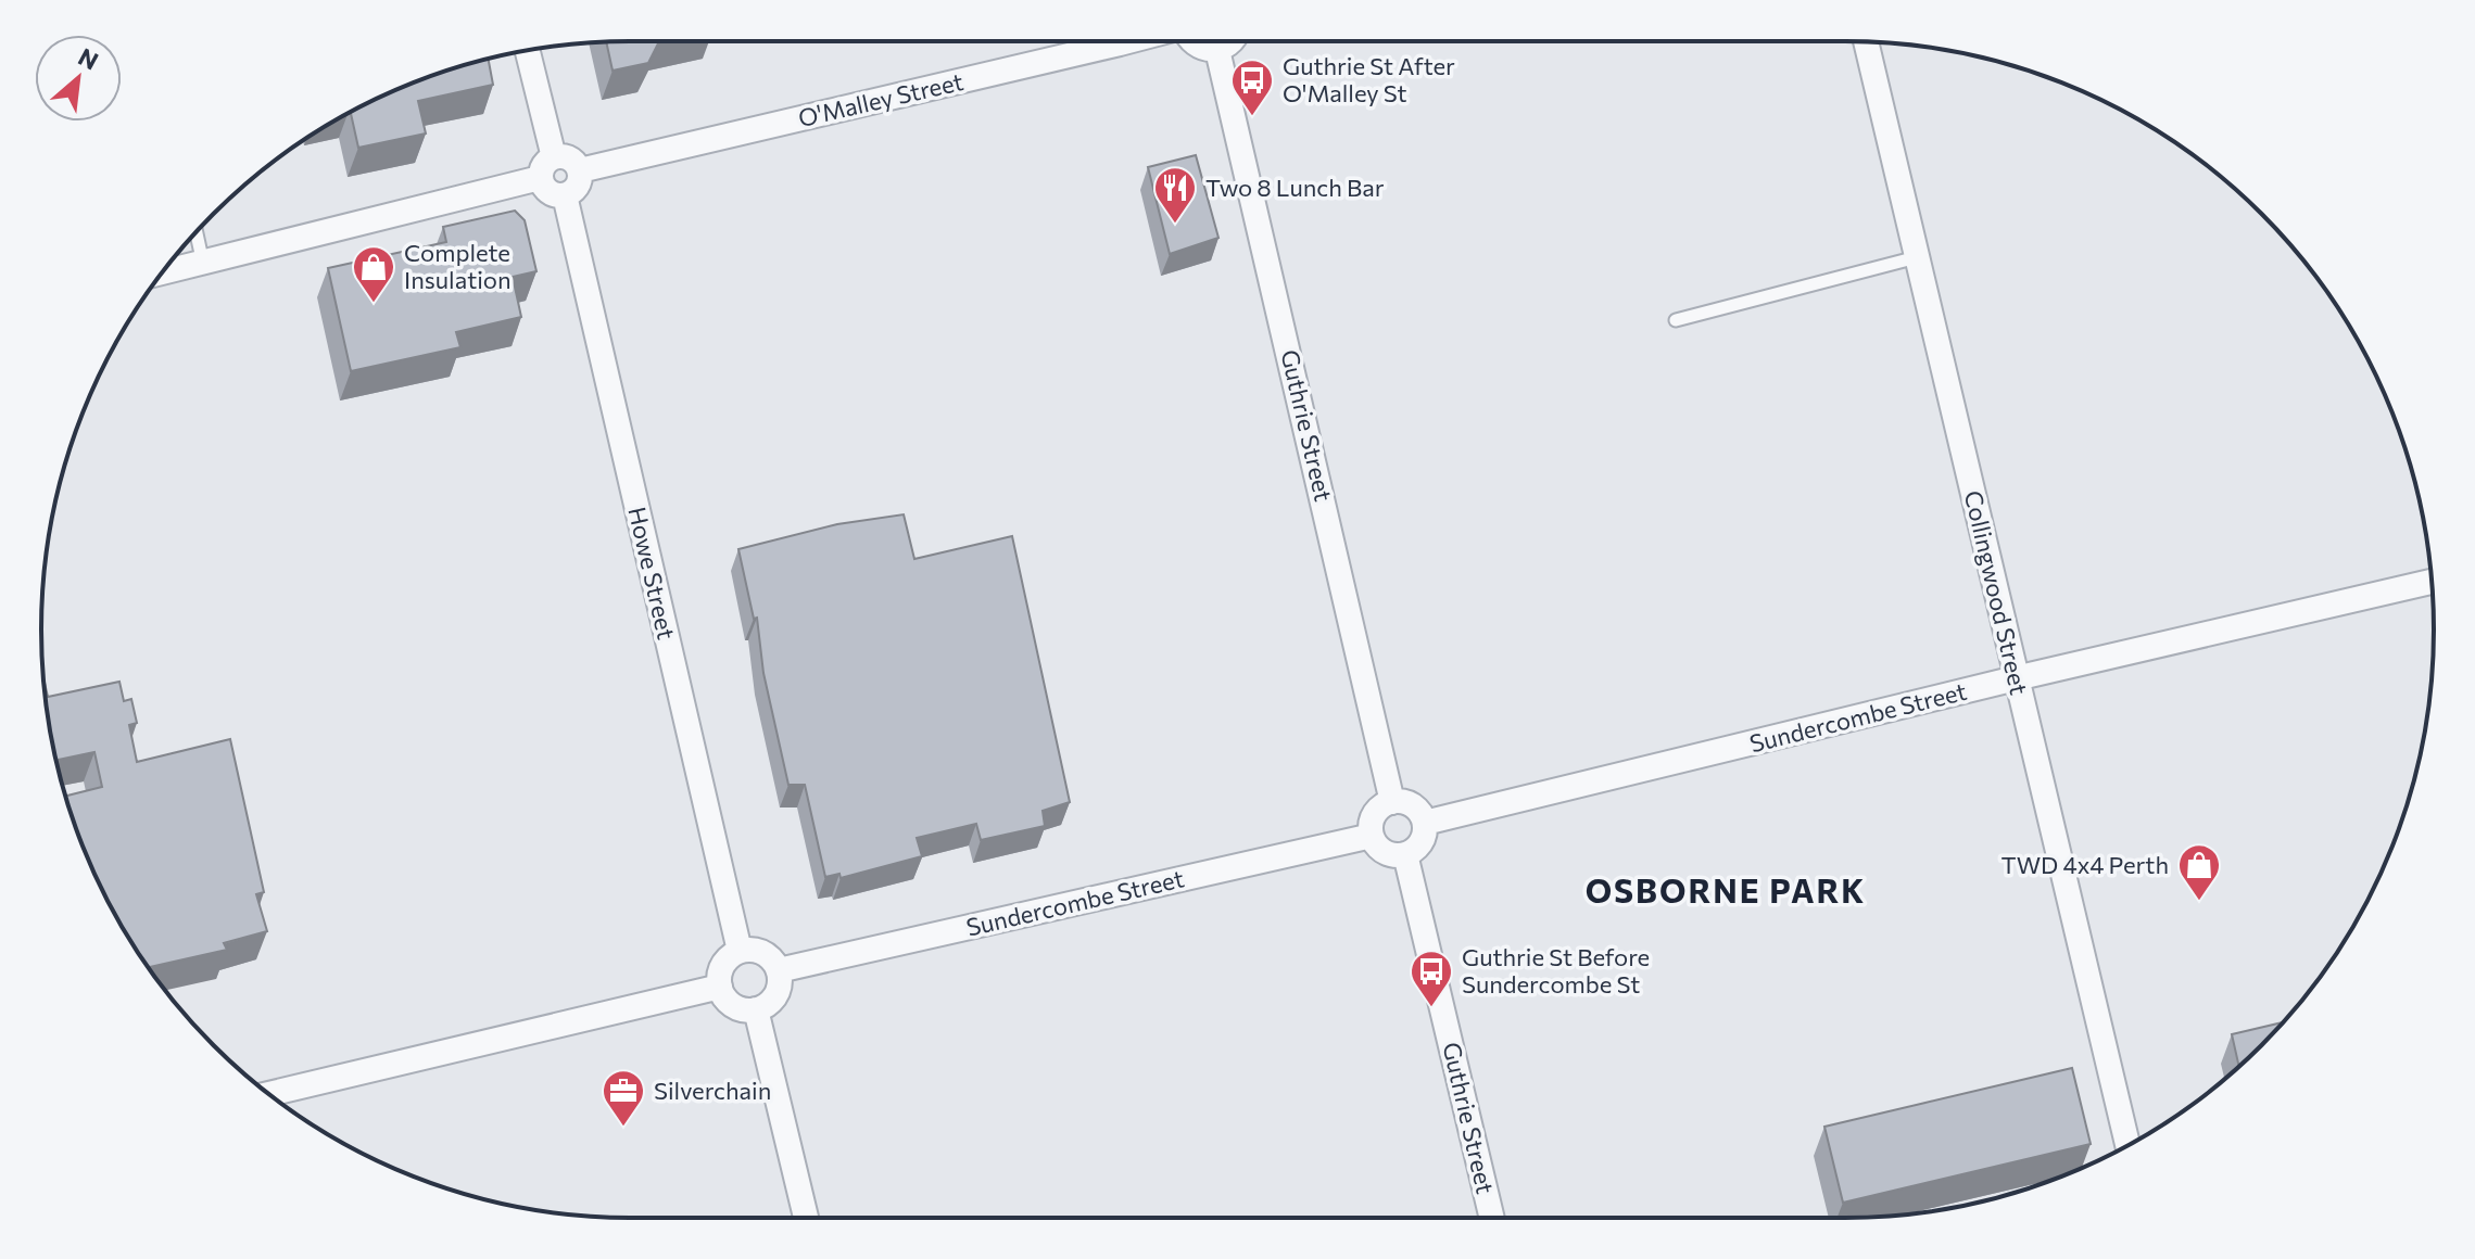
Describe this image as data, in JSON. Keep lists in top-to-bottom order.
{
  "streets": {
    "street": [
      "O'Malley Street",
      "Guthrie Street",
      "Howe Street",
      "Collingwood Street",
      "Sundercombe Street"
    ]
  },
  "crossings": [
    ["O'Malley Street", "Howe Street"],
    ["Guthrie Street", "Sundercombe Street"],
    ["Howe Street", "Sundercombe Street"],
    ["Collingwood Street", "Sundercombe Street"]
  ],
  "districts": ["OSBORNE PARK"],
  "places": {
    "bus stop": ["Guthrie St After O'Malley St", "Guthrie St Before Sundercombe St"],
    "restaurant": ["Two 8 Lunch Bar"],
    "shop": ["Complete Insulation", "TWD 4x4 Perth"],
    "office": ["Silverchain"]
  },
  "north": "top right"
}
